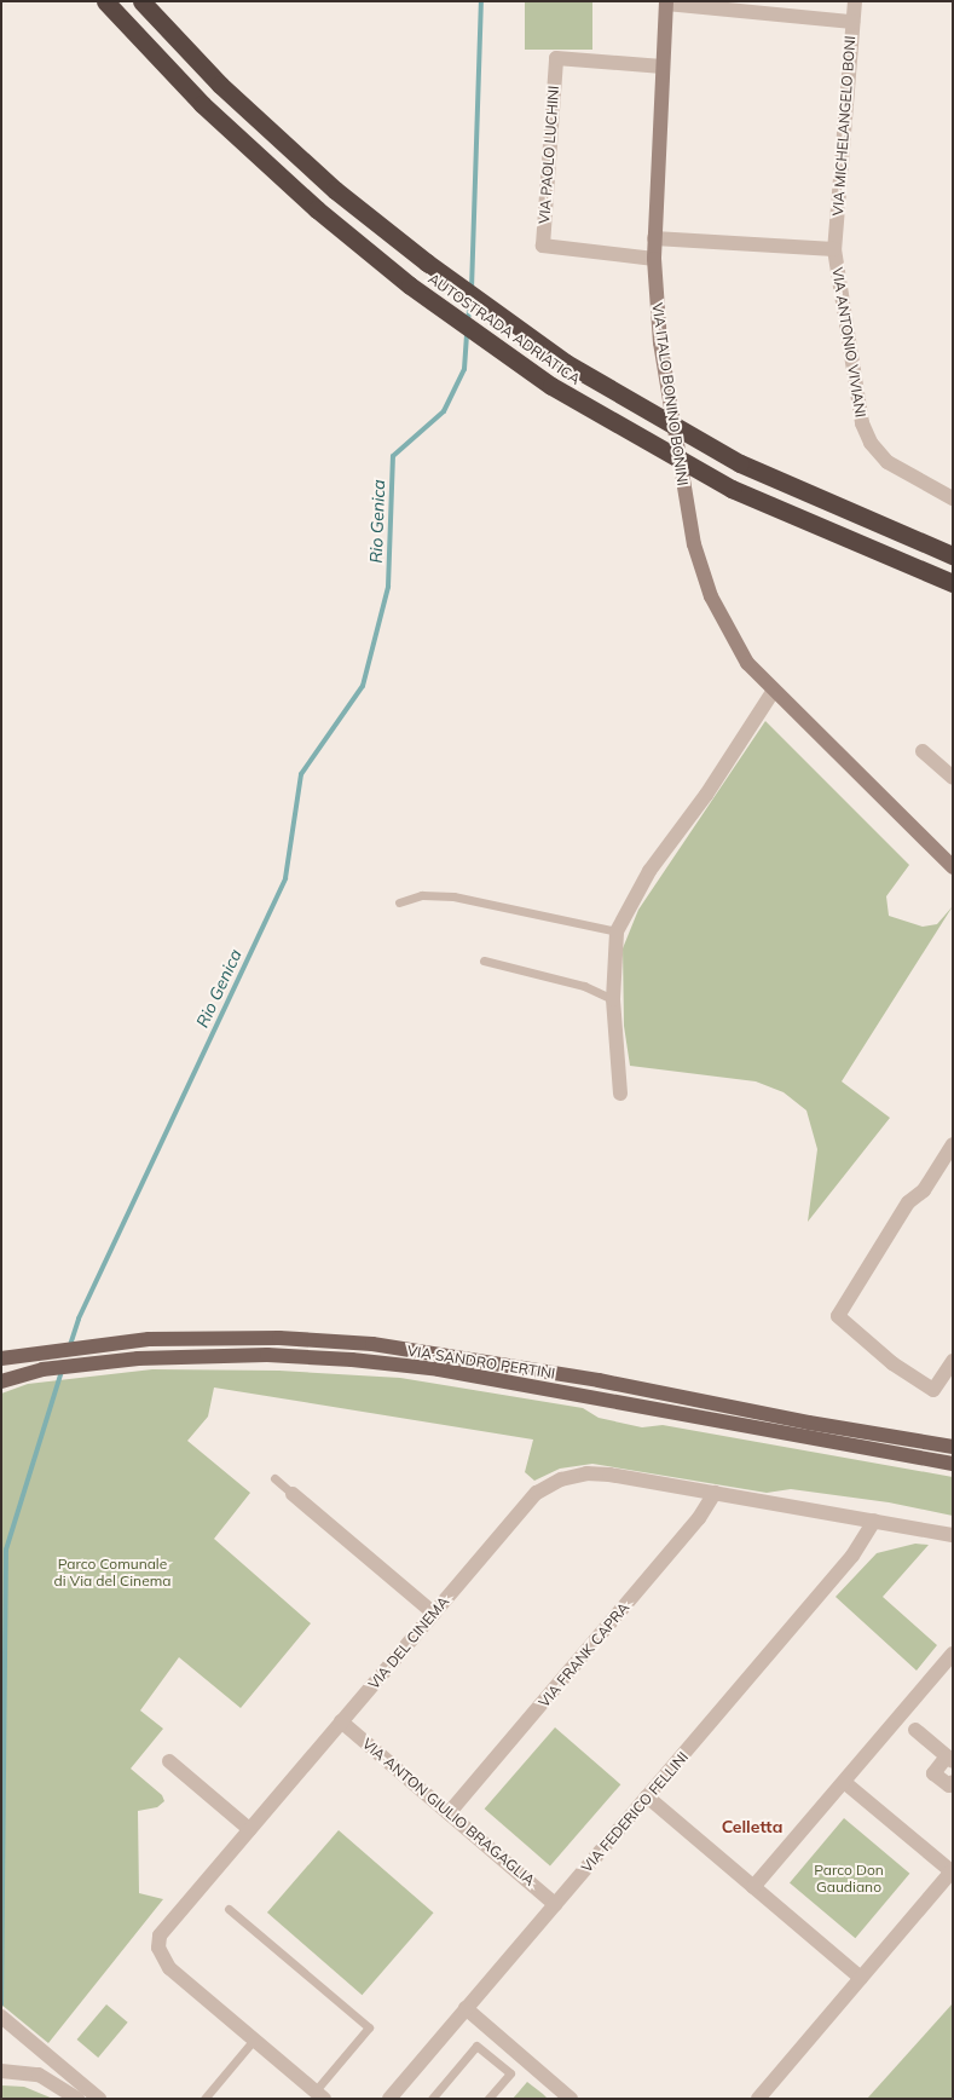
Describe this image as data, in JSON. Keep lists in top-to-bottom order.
{
  "streets": {
    "highway": ["AUTOSTRADA ADRIATICA"],
    "main road": ["VIA ITALO BONINO BONINI", "VIA SANDRO PERTINI"],
    "street": [
      "VIA MICHELANGELO BONI",
      "VIA PAOLO LUCHINI",
      "VIA ANTONIO VIVIANI",
      "VIA DEL CINEMA",
      "VIA FRANK CAPRA",
      "VIA ANTON GIULIO BRAGAGLIA",
      "VIA FEDERICO FELLINI"
    ]
  },
  "crossings": [
    ["VIA MICHELANGELO BONI", "VIA ANTONIO VIVIANI"],
    ["VIA PAOLO LUCHINI", "VIA ITALO BONINO BONINI"],
    ["VIA ANTONIO VIVIANI", "VIA ITALO BONINO BONINI"],
    ["VIA DEL CINEMA", "VIA FRANK CAPRA"],
    ["VIA DEL CINEMA", "VIA ANTON GIULIO BRAGAGLIA"],
    ["VIA DEL CINEMA", "VIA FEDERICO FELLINI"],
    ["VIA FRANK CAPRA", "VIA ANTON GIULIO BRAGAGLIA"],
    ["VIA ANTON GIULIO BRAGAGLIA", "VIA FEDERICO FELLINI"]
  ],
  "districts": ["Celletta"],
  "water": ["Rio Genica"],
  "parks": ["Parco Comunale di Via del Cinema", "Parco Don Gaudiano"]
}
